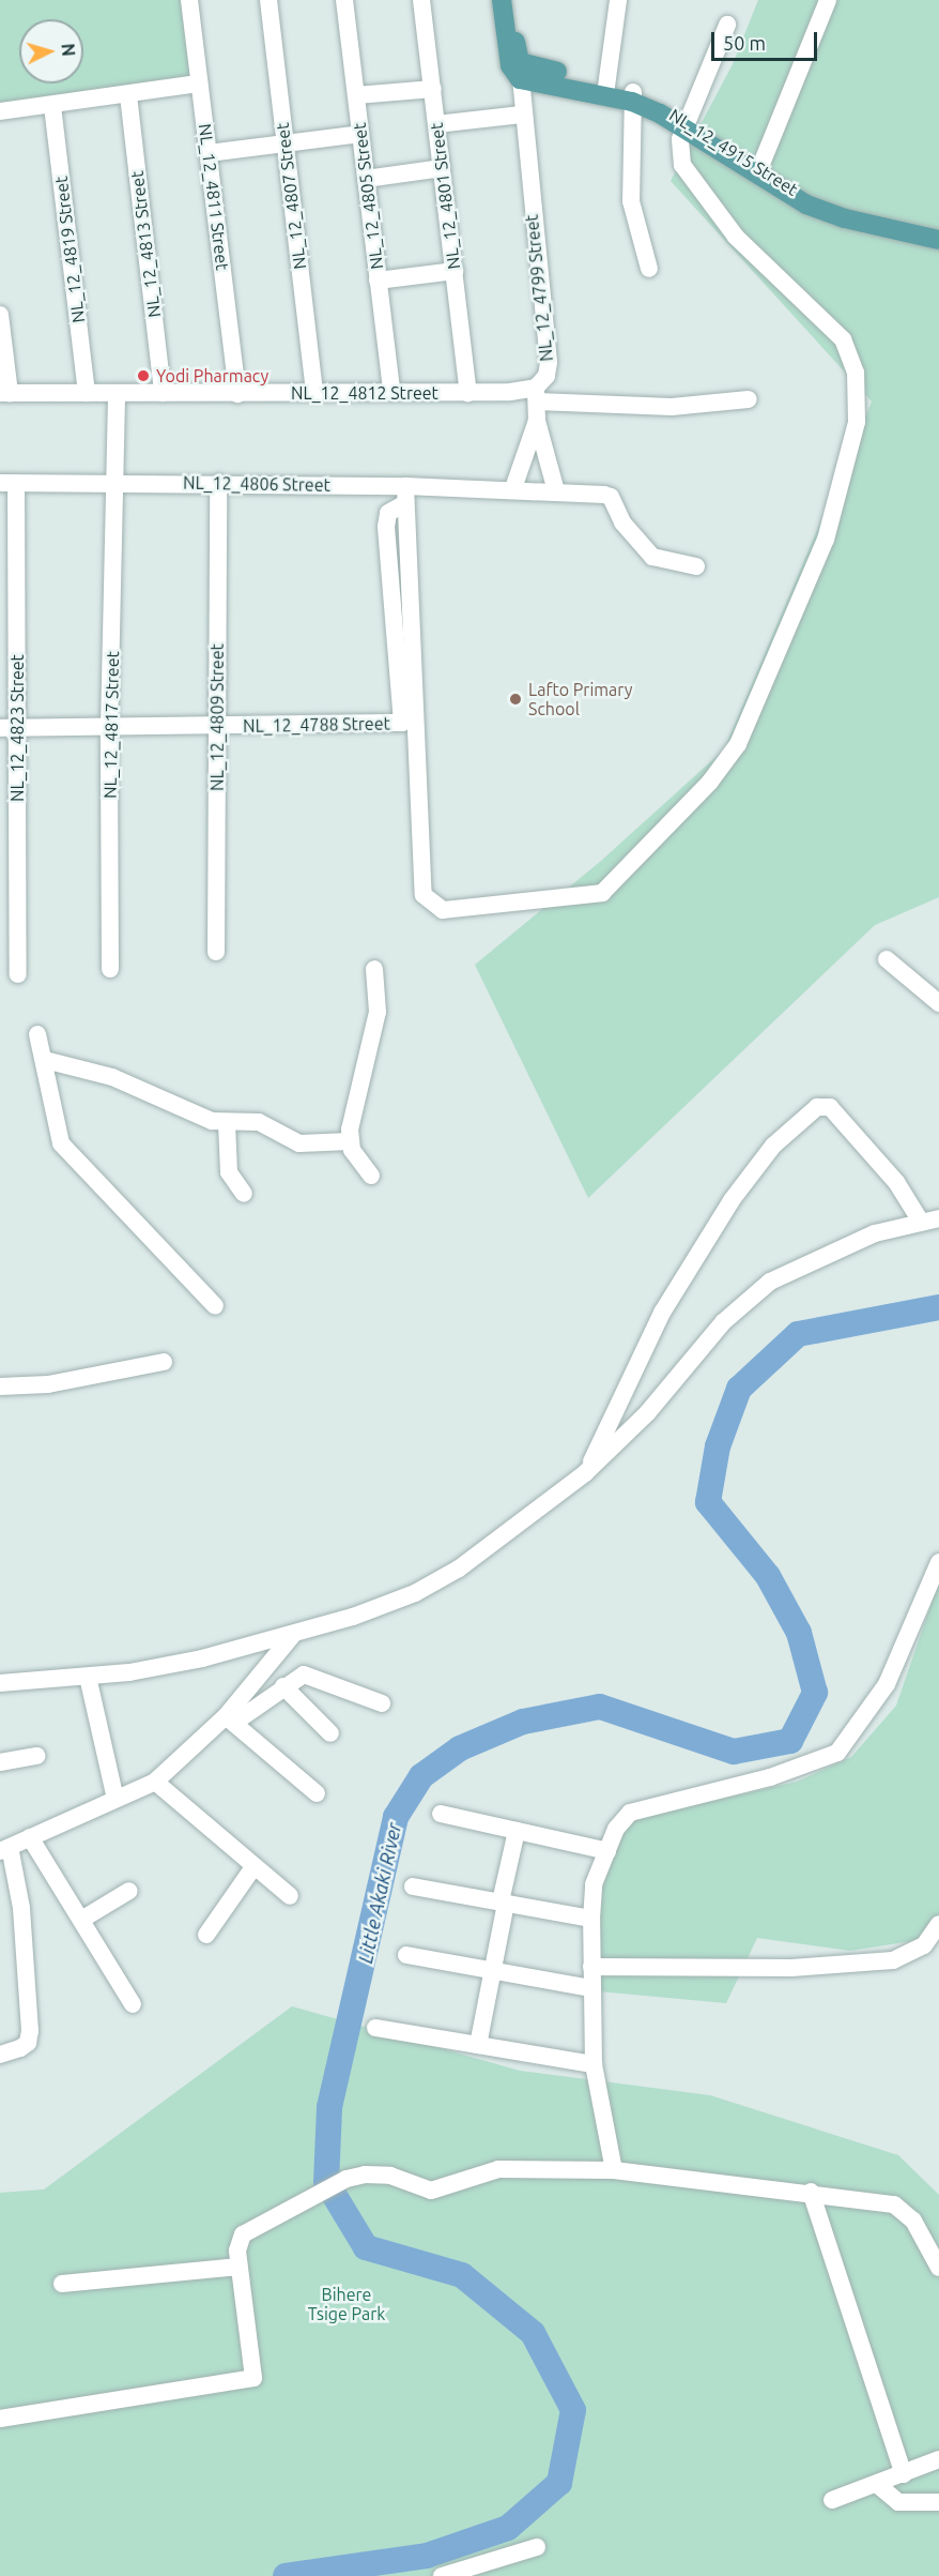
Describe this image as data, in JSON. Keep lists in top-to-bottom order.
{
  "streets": {
    "main road": ["NL_12_4915 Street", "NL_12_4799 Street"],
    "street": [
      "NL_12_4807 Street",
      "NL_12_4805 Street",
      "NL_12_4801 Street",
      "NL_12_4811 Street",
      "NL_12_4813 Street",
      "NL_12_4819 Street",
      "NL_12_4812 Street",
      "NL_12_4806 Street",
      "NL_12_4809 Street",
      "NL_12_4817 Street",
      "NL_12_4788 Street",
      "NL_12_4823 Street"
    ]
  },
  "crossings": [
    ["NL_12_4915 Street", "NL_12_4799 Street"],
    ["NL_12_4807 Street", "NL_12_4812 Street"],
    ["NL_12_4805 Street", "NL_12_4812 Street"],
    ["NL_12_4801 Street", "NL_12_4812 Street"],
    ["NL_12_4811 Street", "NL_12_4812 Street"],
    ["NL_12_4813 Street", "NL_12_4812 Street"],
    ["NL_12_4819 Street", "NL_12_4812 Street"],
    ["NL_12_4799 Street", "NL_12_4812 Street"],
    ["NL_12_4799 Street", "NL_12_4806 Street"],
    ["NL_12_4812 Street", "NL_12_4817 Street"],
    ["NL_12_4806 Street", "NL_12_4809 Street"],
    ["NL_12_4806 Street", "NL_12_4817 Street"],
    ["NL_12_4806 Street", "NL_12_4788 Street"],
    ["NL_12_4806 Street", "NL_12_4823 Street"],
    ["NL_12_4809 Street", "NL_12_4788 Street"],
    ["NL_12_4817 Street", "NL_12_4788 Street"],
    ["NL_12_4788 Street", "NL_12_4823 Street"]
  ],
  "water": ["Little Akaki River"],
  "parks": ["Bihere Tsige Park"],
  "places": ["Yodi Pharmacy", "Lafto Primary School"],
  "scale_bar": "50 m",
  "north": "right"
}
